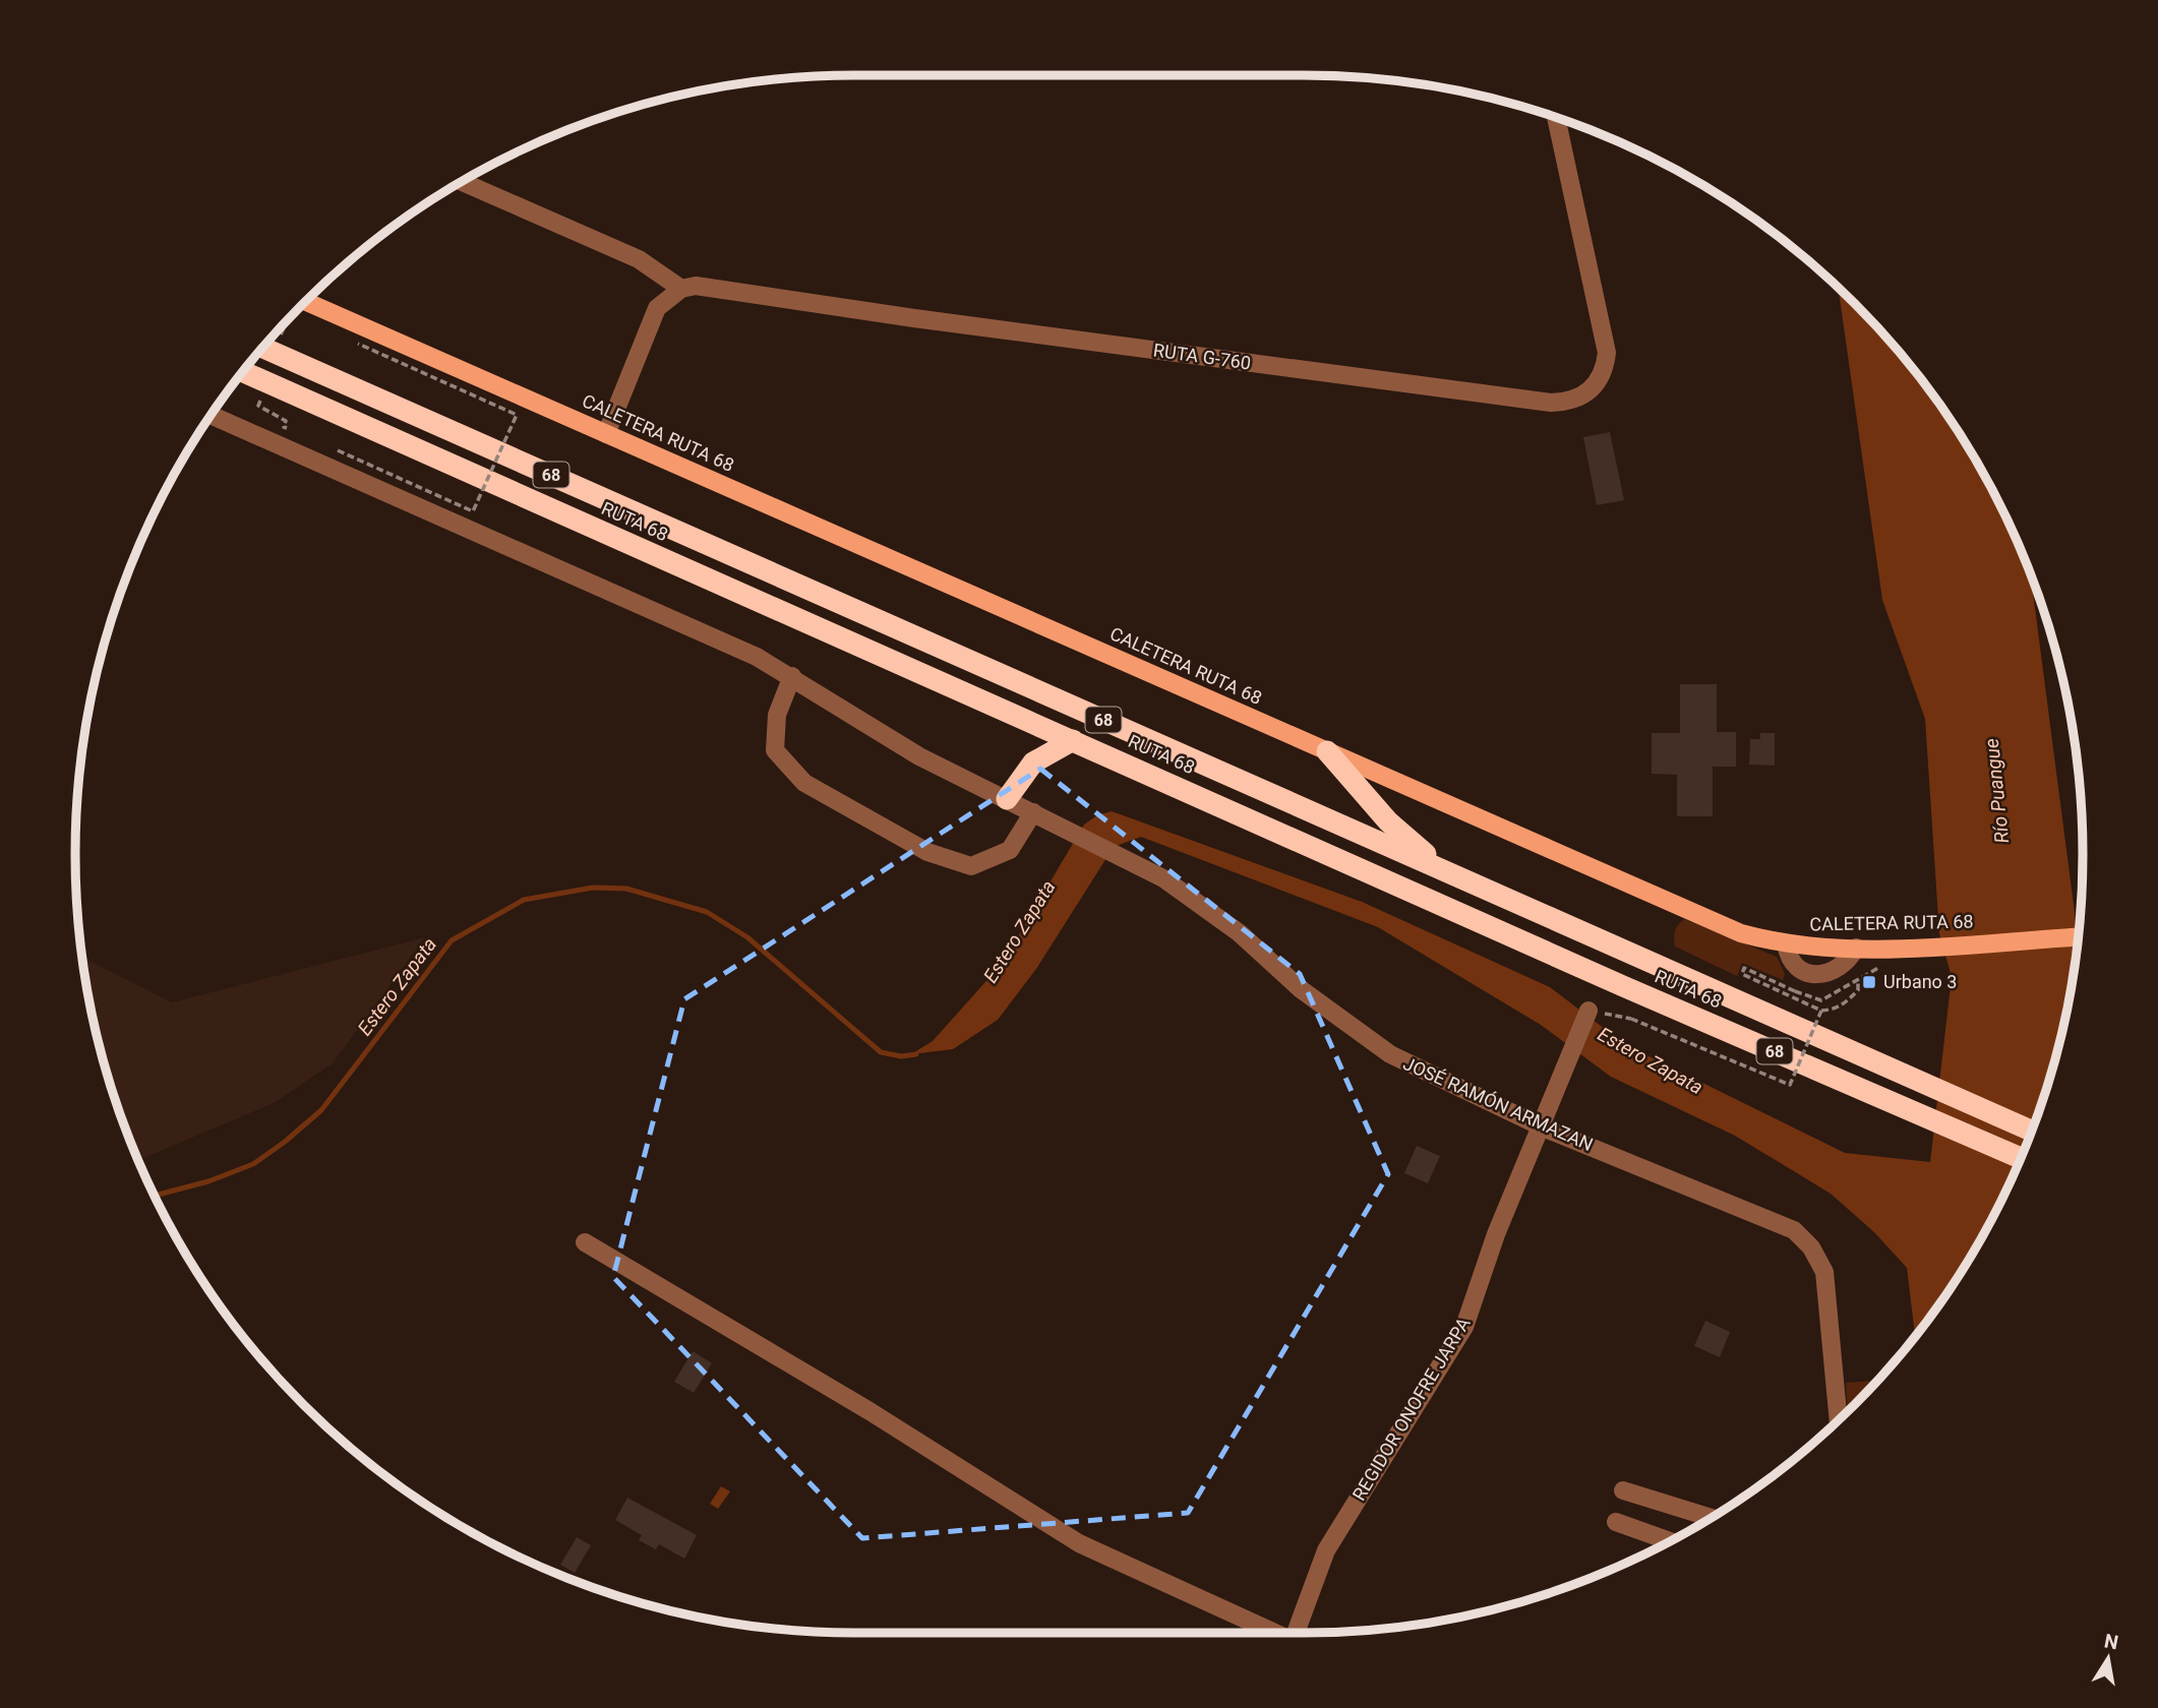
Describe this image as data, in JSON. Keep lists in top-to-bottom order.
{
  "streets": {
    "highway": ["68", "RUTA 68"],
    "main road": ["CALETERA RUTA 68"],
    "street": ["RUTA G-760", "JOSÉ RAMÓN ARMAZAN", "REGIDOR ONOFRE JARPA"]
  },
  "crossings": [
    ["JOSÉ RAMÓN ARMAZAN", "REGIDOR ONOFRE JARPA"]
  ],
  "water": ["Río Puangue", "Estero Zapata"],
  "places": {
    "transit": ["Urbano 3"]
  },
  "north": "top"
}
